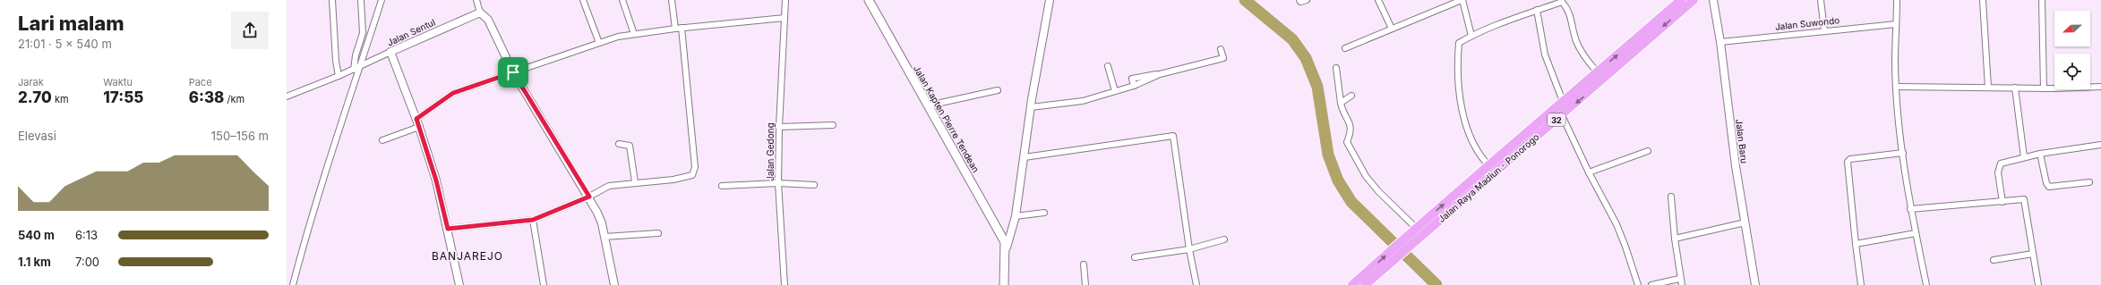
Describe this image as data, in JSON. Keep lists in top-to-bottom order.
{
  "streets": {
    "highway": ["32", "Jalan Raya Madiun - Ponorogo"],
    "main road": ["Jalan Kapten Pierre Tendean"],
    "street": [
      "Jalan Suwondo",
      "Jalan Sentul",
      "Jalan Baru",
      "Jalan Gedong"
    ]
  },
  "crossings": [
    ["Jalan Suwondo", "Jalan Baru"]
  ],
  "districts": ["BANJAREJO"],
  "north": "left",
  "page": {
    "heading": ["Lari malam", "21:01 · 5 × 540 m"],
    "stats": [
      ["Jarak", "2.70 km"],
      ["Waktu", "17:55"],
      ["Pace", "6:38 /km"]
    ],
    "chart": ["Elevasi", "150–156 m"],
    "list": [
      {
        "name": "540 m",
        "note": "6:13"
      },
      {
        "name": "1.1 km",
        "note": "7:00"
      }
    ]
  }
}
